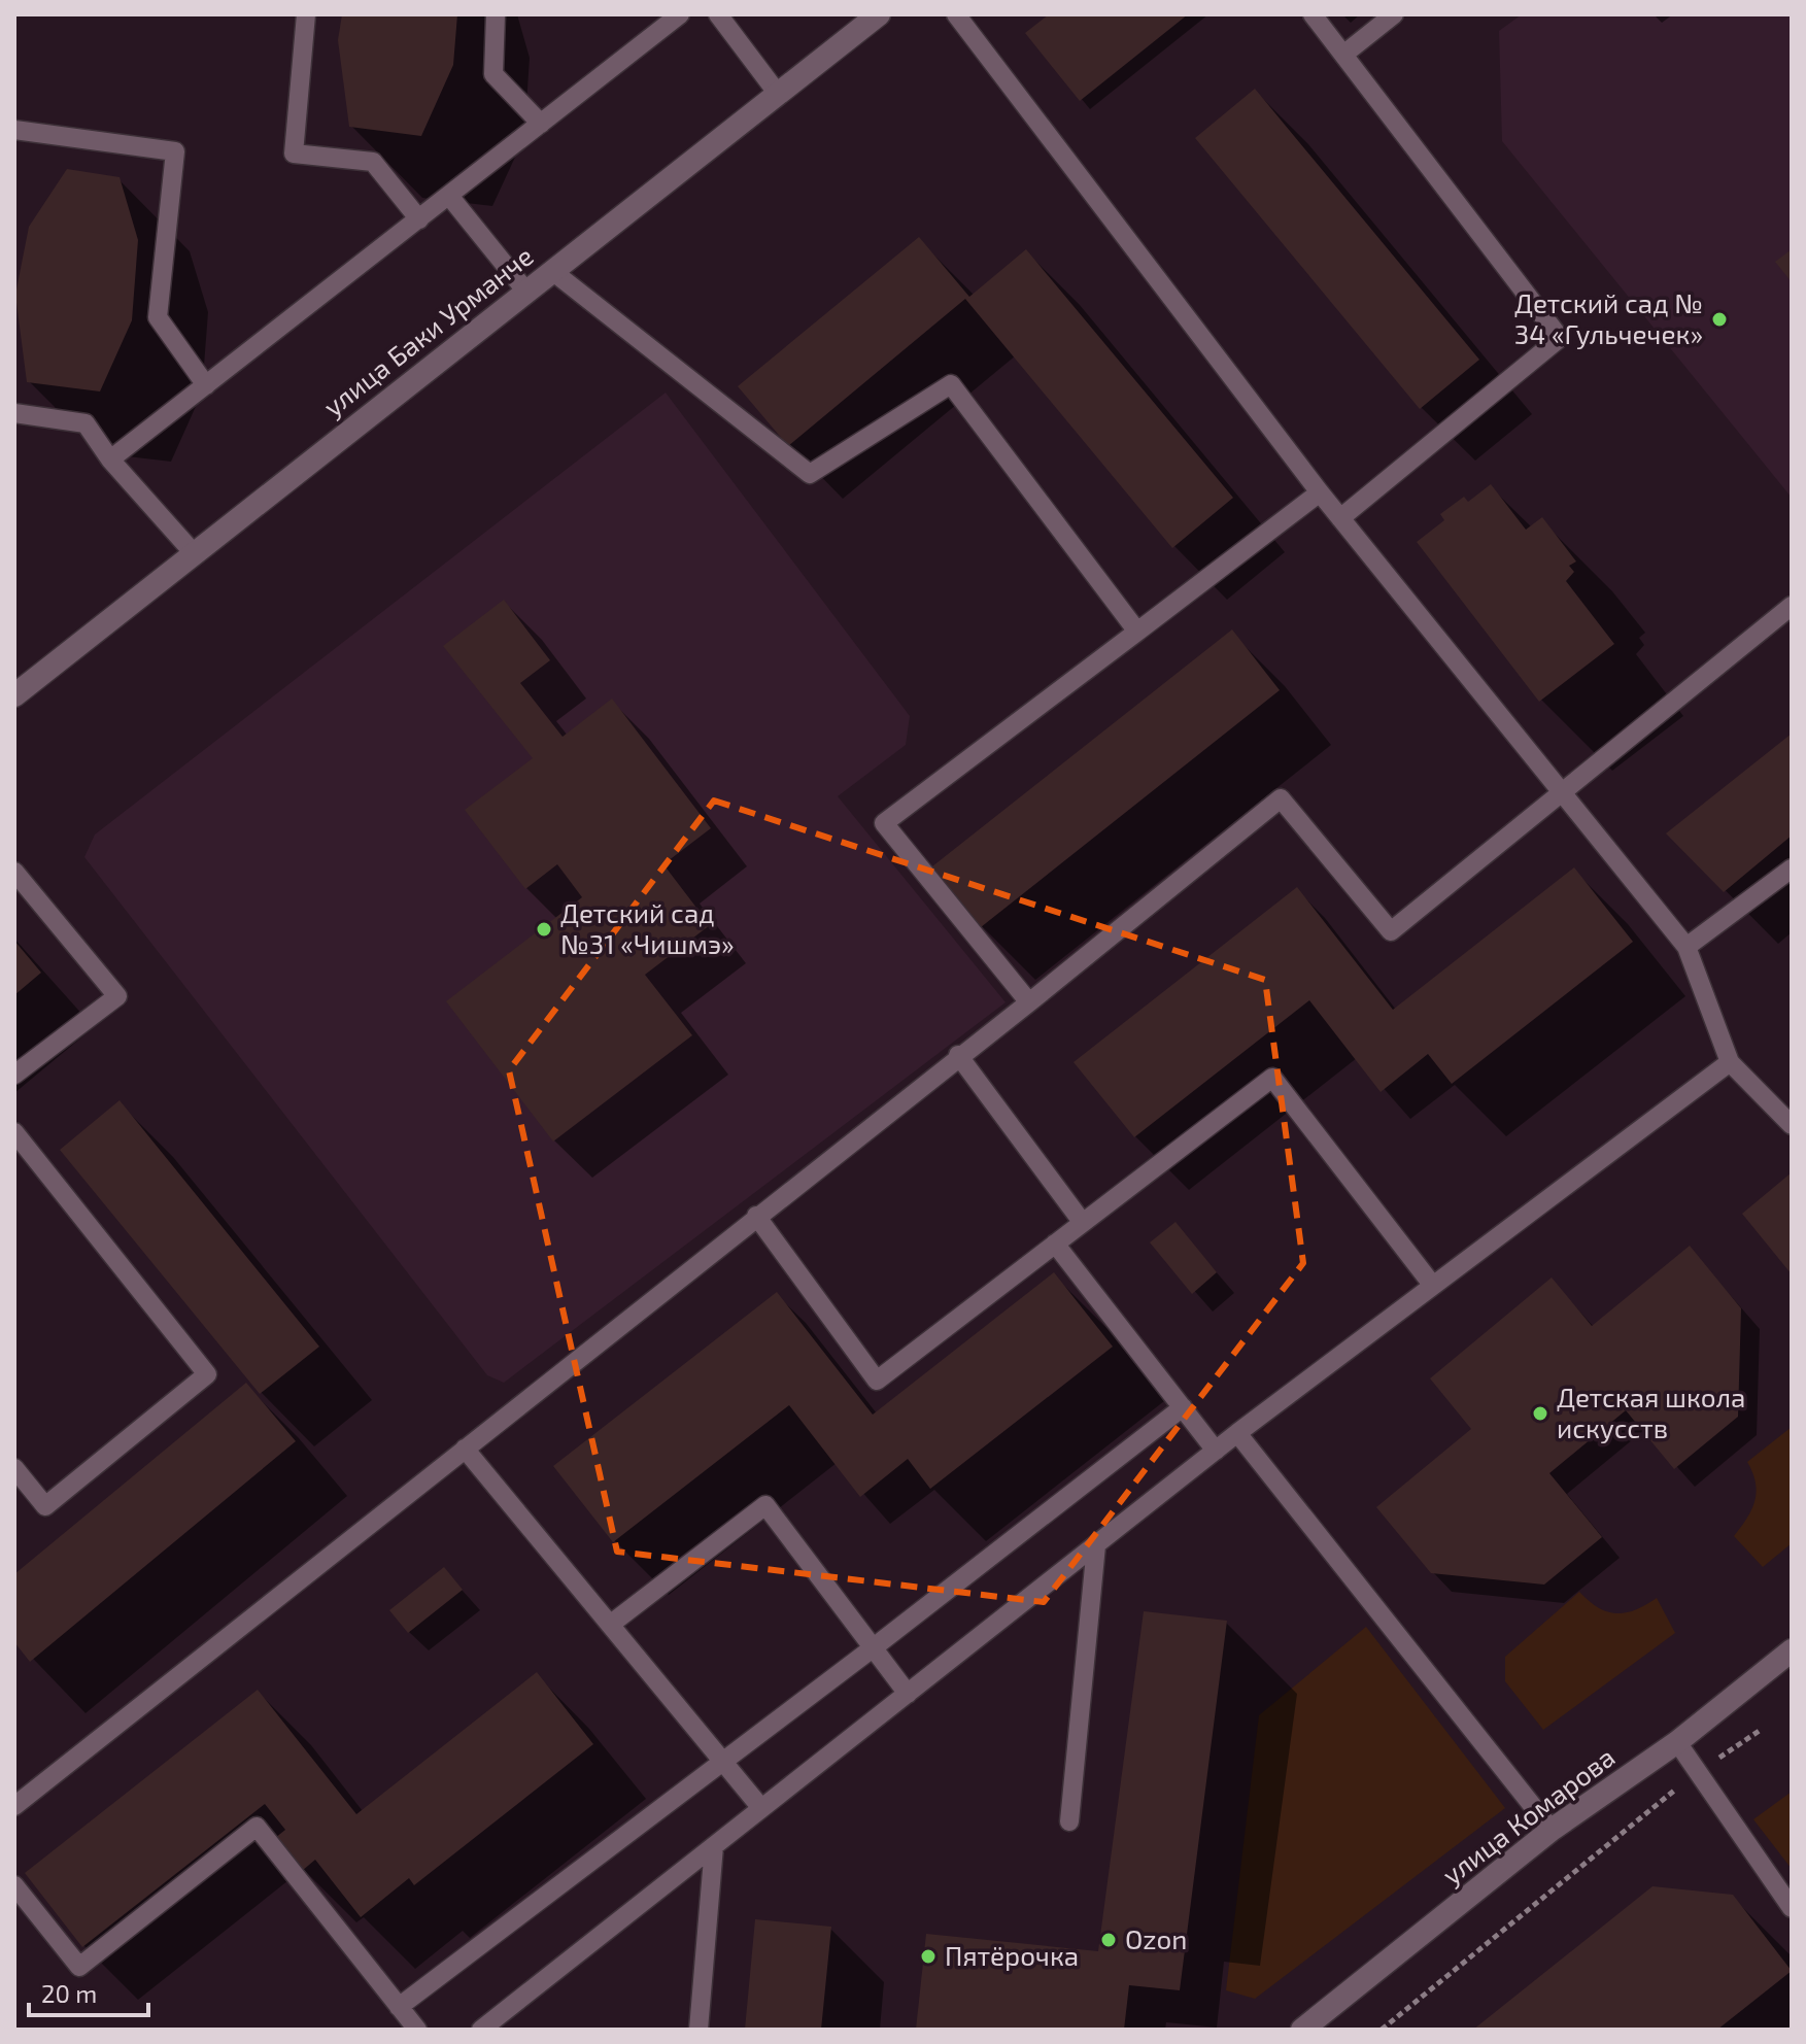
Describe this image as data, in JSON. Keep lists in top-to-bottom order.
{
  "streets": {
    "street": ["улица Баки Урманче", "улица Комарова"]
  },
  "places": [
    "Детский сад № 34 «Гульчечек»",
    "Детский сад №31 «Чишмэ»",
    "Детская школа искусств",
    "Ozon",
    "Пятёрочка"
  ],
  "scale_bar": "20 m"
}
